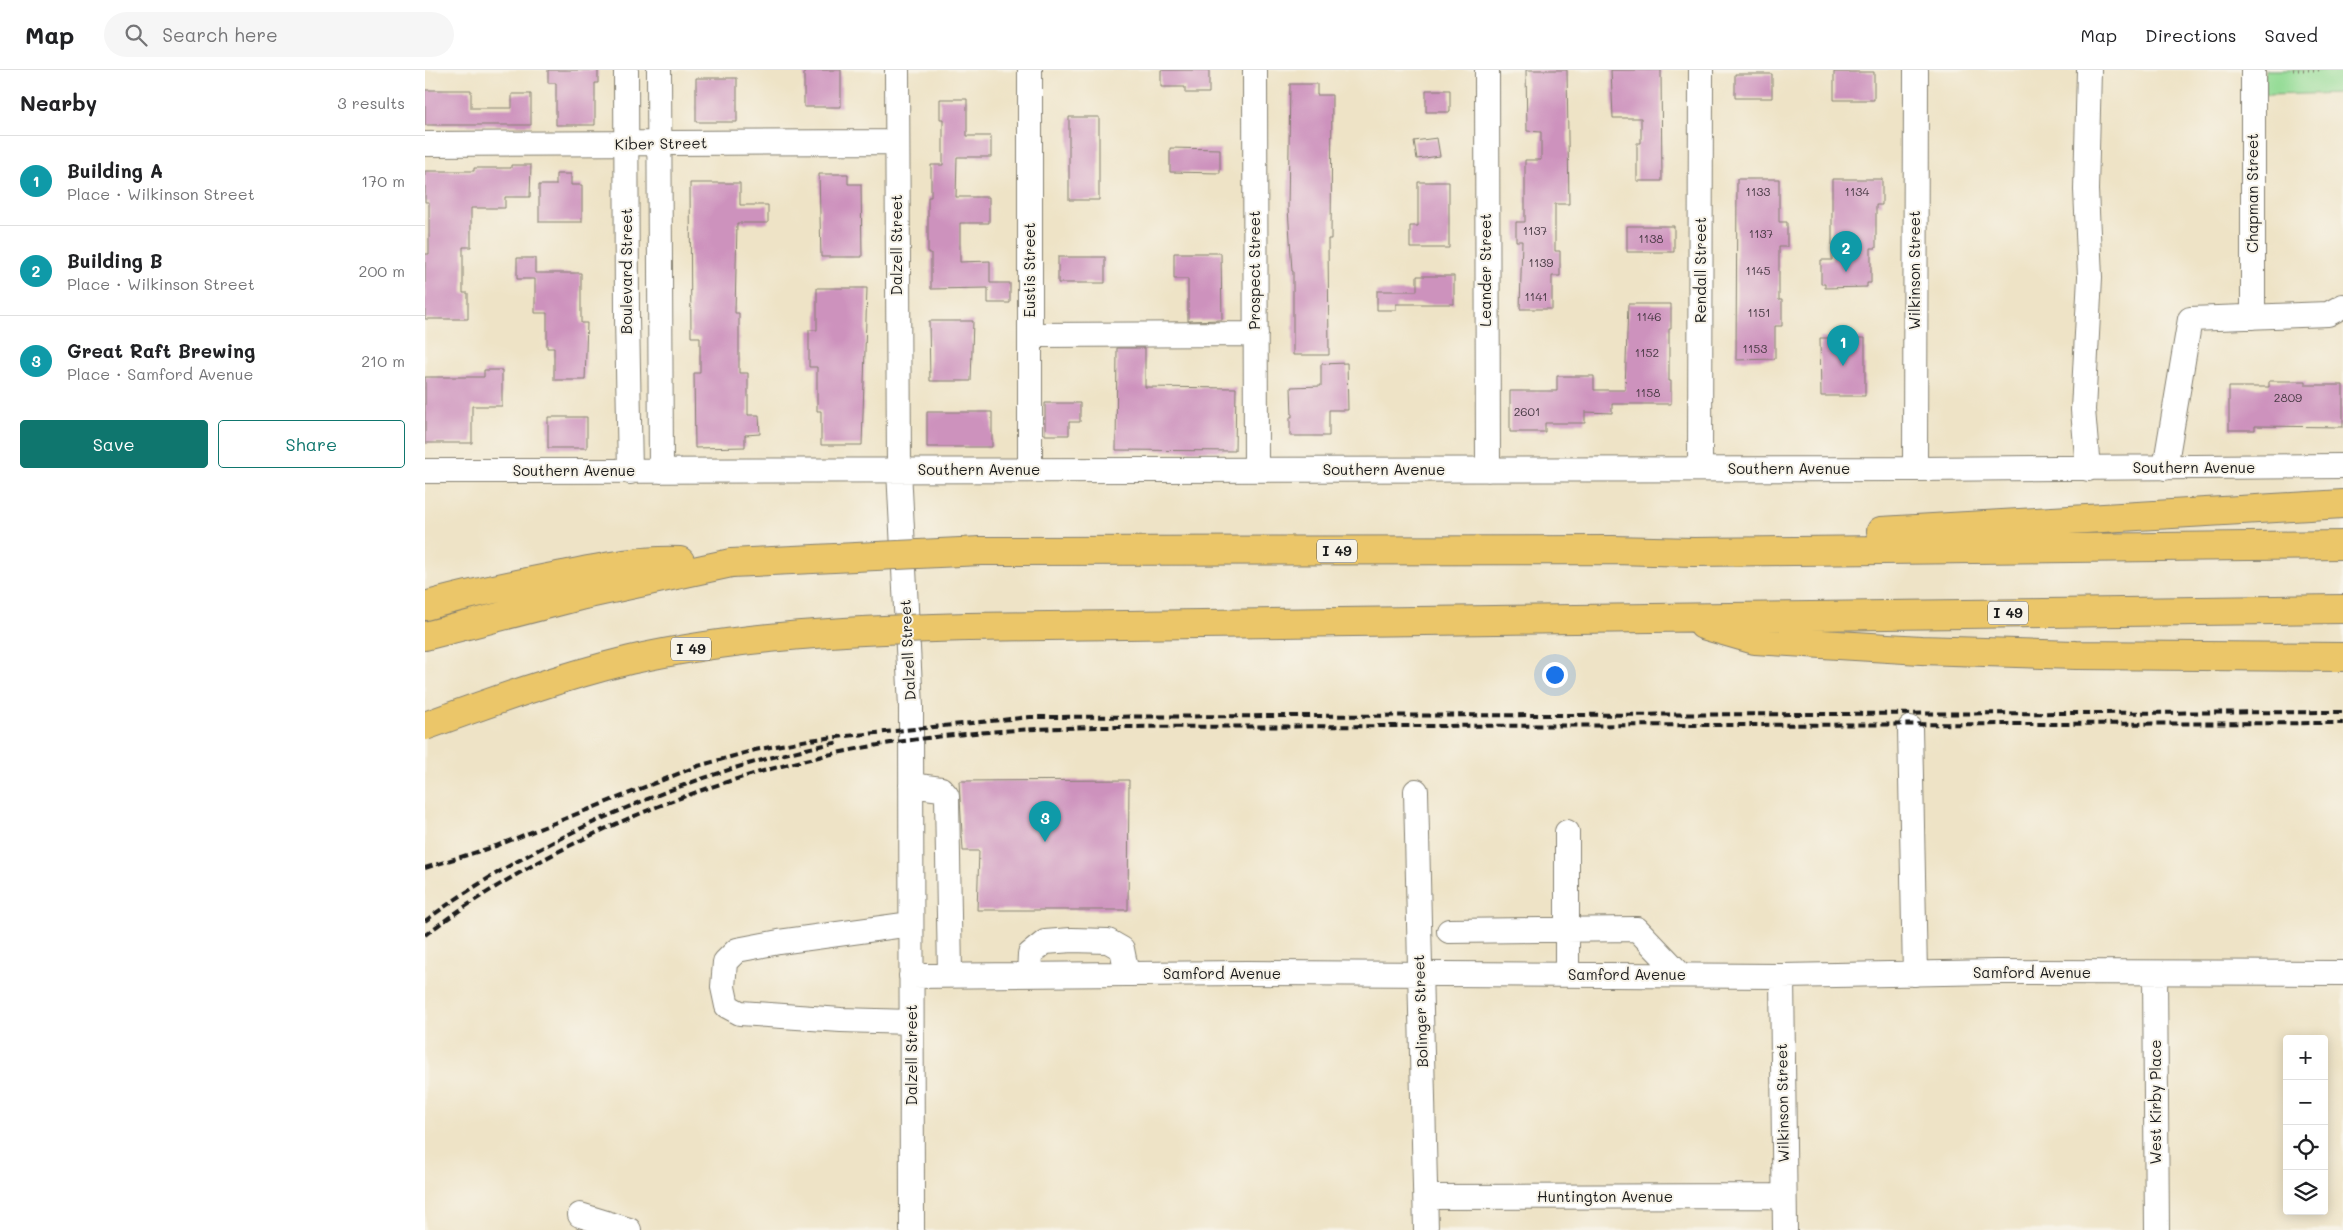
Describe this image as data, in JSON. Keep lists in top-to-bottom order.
{
  "streets": {
    "highway": ["I 49"],
    "street": [
      "Kiber Street",
      "Chapman Street",
      "Dalzell Street",
      "Eustis Street",
      "Prospect Street",
      "Leander Street",
      "Rendall Street",
      "Wilkinson Street",
      "Boulevard Street",
      "Southern Avenue",
      "Samford Avenue",
      "Bolinger Street",
      "West Kirby Place",
      "Huntington Avenue"
    ]
  },
  "crossings": [
    ["Kiber Street", "Dalzell Street"],
    ["Kiber Street", "Boulevard Street"],
    ["Dalzell Street", "Southern Avenue"],
    ["Dalzell Street", "Samford Avenue"],
    ["Eustis Street", "Southern Avenue"],
    ["Prospect Street", "Southern Avenue"],
    ["Leander Street", "Southern Avenue"],
    ["Rendall Street", "Southern Avenue"],
    ["Wilkinson Street", "Southern Avenue"],
    ["Wilkinson Street", "Samford Avenue"],
    ["Wilkinson Street", "Huntington Avenue"],
    ["Boulevard Street", "Southern Avenue"],
    ["Samford Avenue", "Bolinger Street"],
    ["Samford Avenue", "West Kirby Place"],
    ["Bolinger Street", "Huntington Avenue"]
  ],
  "house_numbers": [
    "1133",
    "1134",
    "1137",
    "1137",
    "1138",
    "1139",
    "1145",
    "1141",
    "1151",
    "1146",
    "1153",
    "1152",
    "1158",
    "2809",
    "2601"
  ],
  "page": {
    "header": "Map",
    "search": "Search here",
    "nav": ["Map", "Directions", "Saved"],
    "heading": ["Nearby", "3 results"],
    "list": [
      {
        "mark": "1",
        "name": "Building A",
        "note": "Place · Wilkinson Street",
        "value": "170 m"
      },
      {
        "mark": "2",
        "name": "Building B",
        "note": "Place · Wilkinson Street",
        "value": "200 m"
      },
      {
        "mark": "3",
        "name": "Great Raft Brewing",
        "note": "Place · Samford Avenue",
        "value": "210 m"
      }
    ],
    "pins": ["2", "1", "3"],
    "buttons": ["Save", "Share"],
    "map_buttons": ["+", "−"]
  }
}
